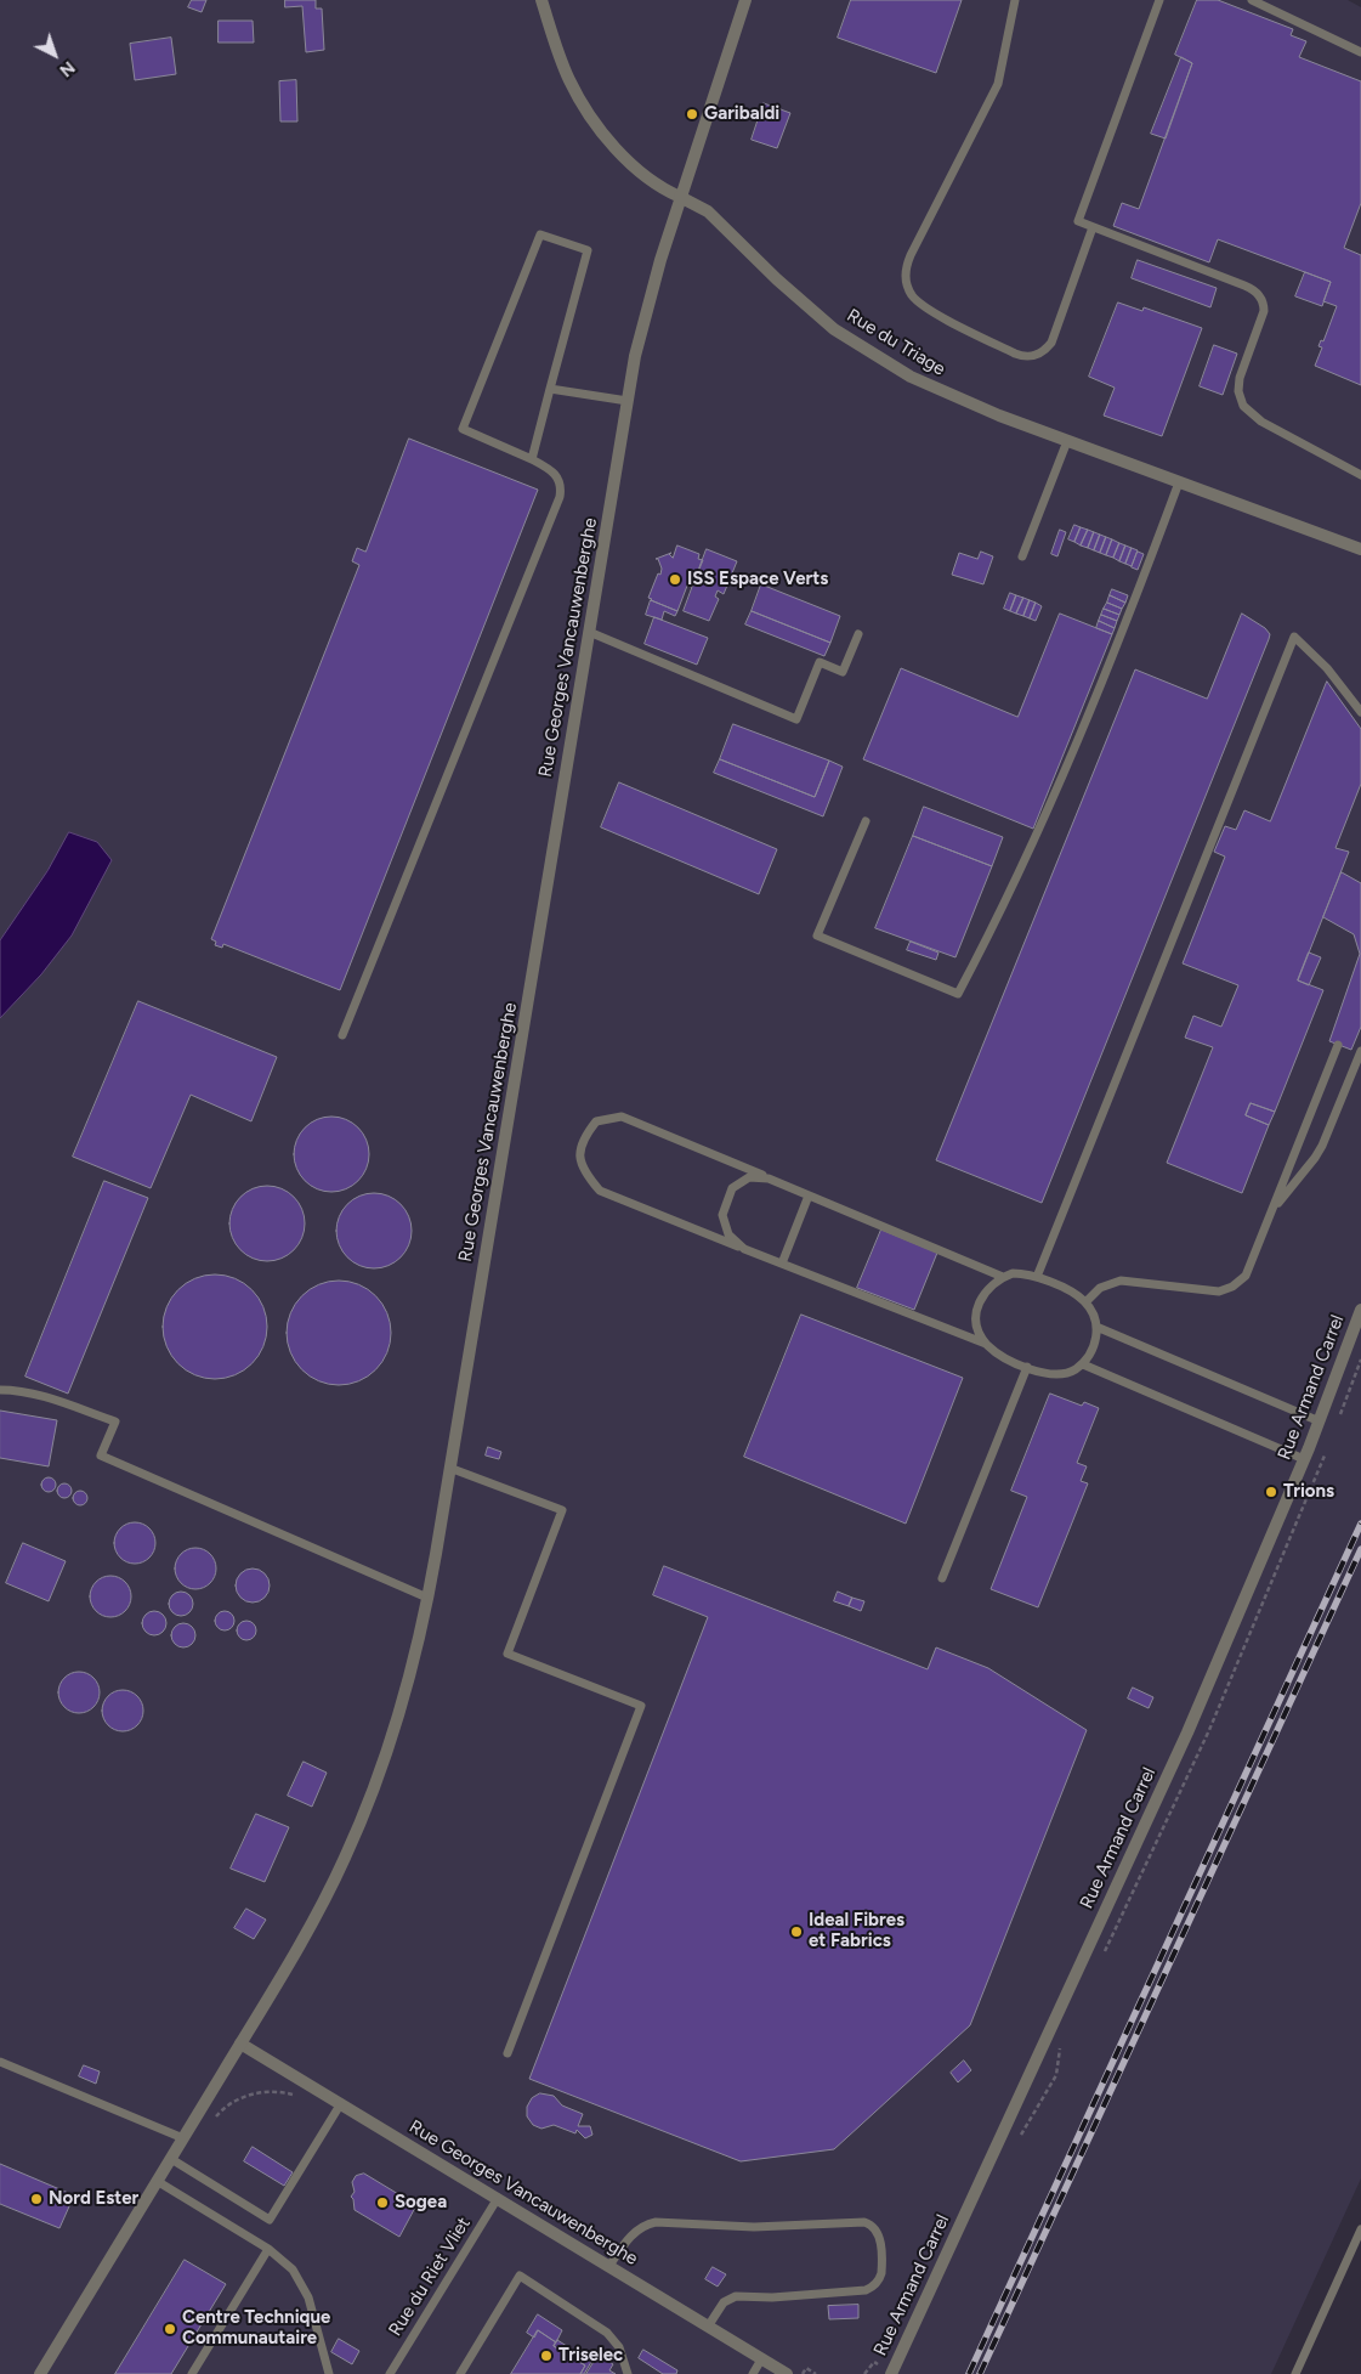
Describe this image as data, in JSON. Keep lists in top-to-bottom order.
{
  "streets": {
    "street": ["Rue du Triage", "Rue Georges Vancauwenberghe", "Rue Armand Carrel"],
    "lane": ["Rue du Riet Vliet"]
  },
  "crossings": [
    ["Rue du Triage", "Rue Georges Vancauwenberghe"],
    ["Rue Georges Vancauwenberghe", "Rue du Riet Vliet"]
  ],
  "places": [
    "Garibaldi",
    "ISS Espace Verts",
    "Trions",
    "Ideal Fibres et Fabrics",
    "Nord Ester",
    "Sogea",
    "Centre Technique Communautaire",
    "Triselec"
  ],
  "north": "bottom right"
}
